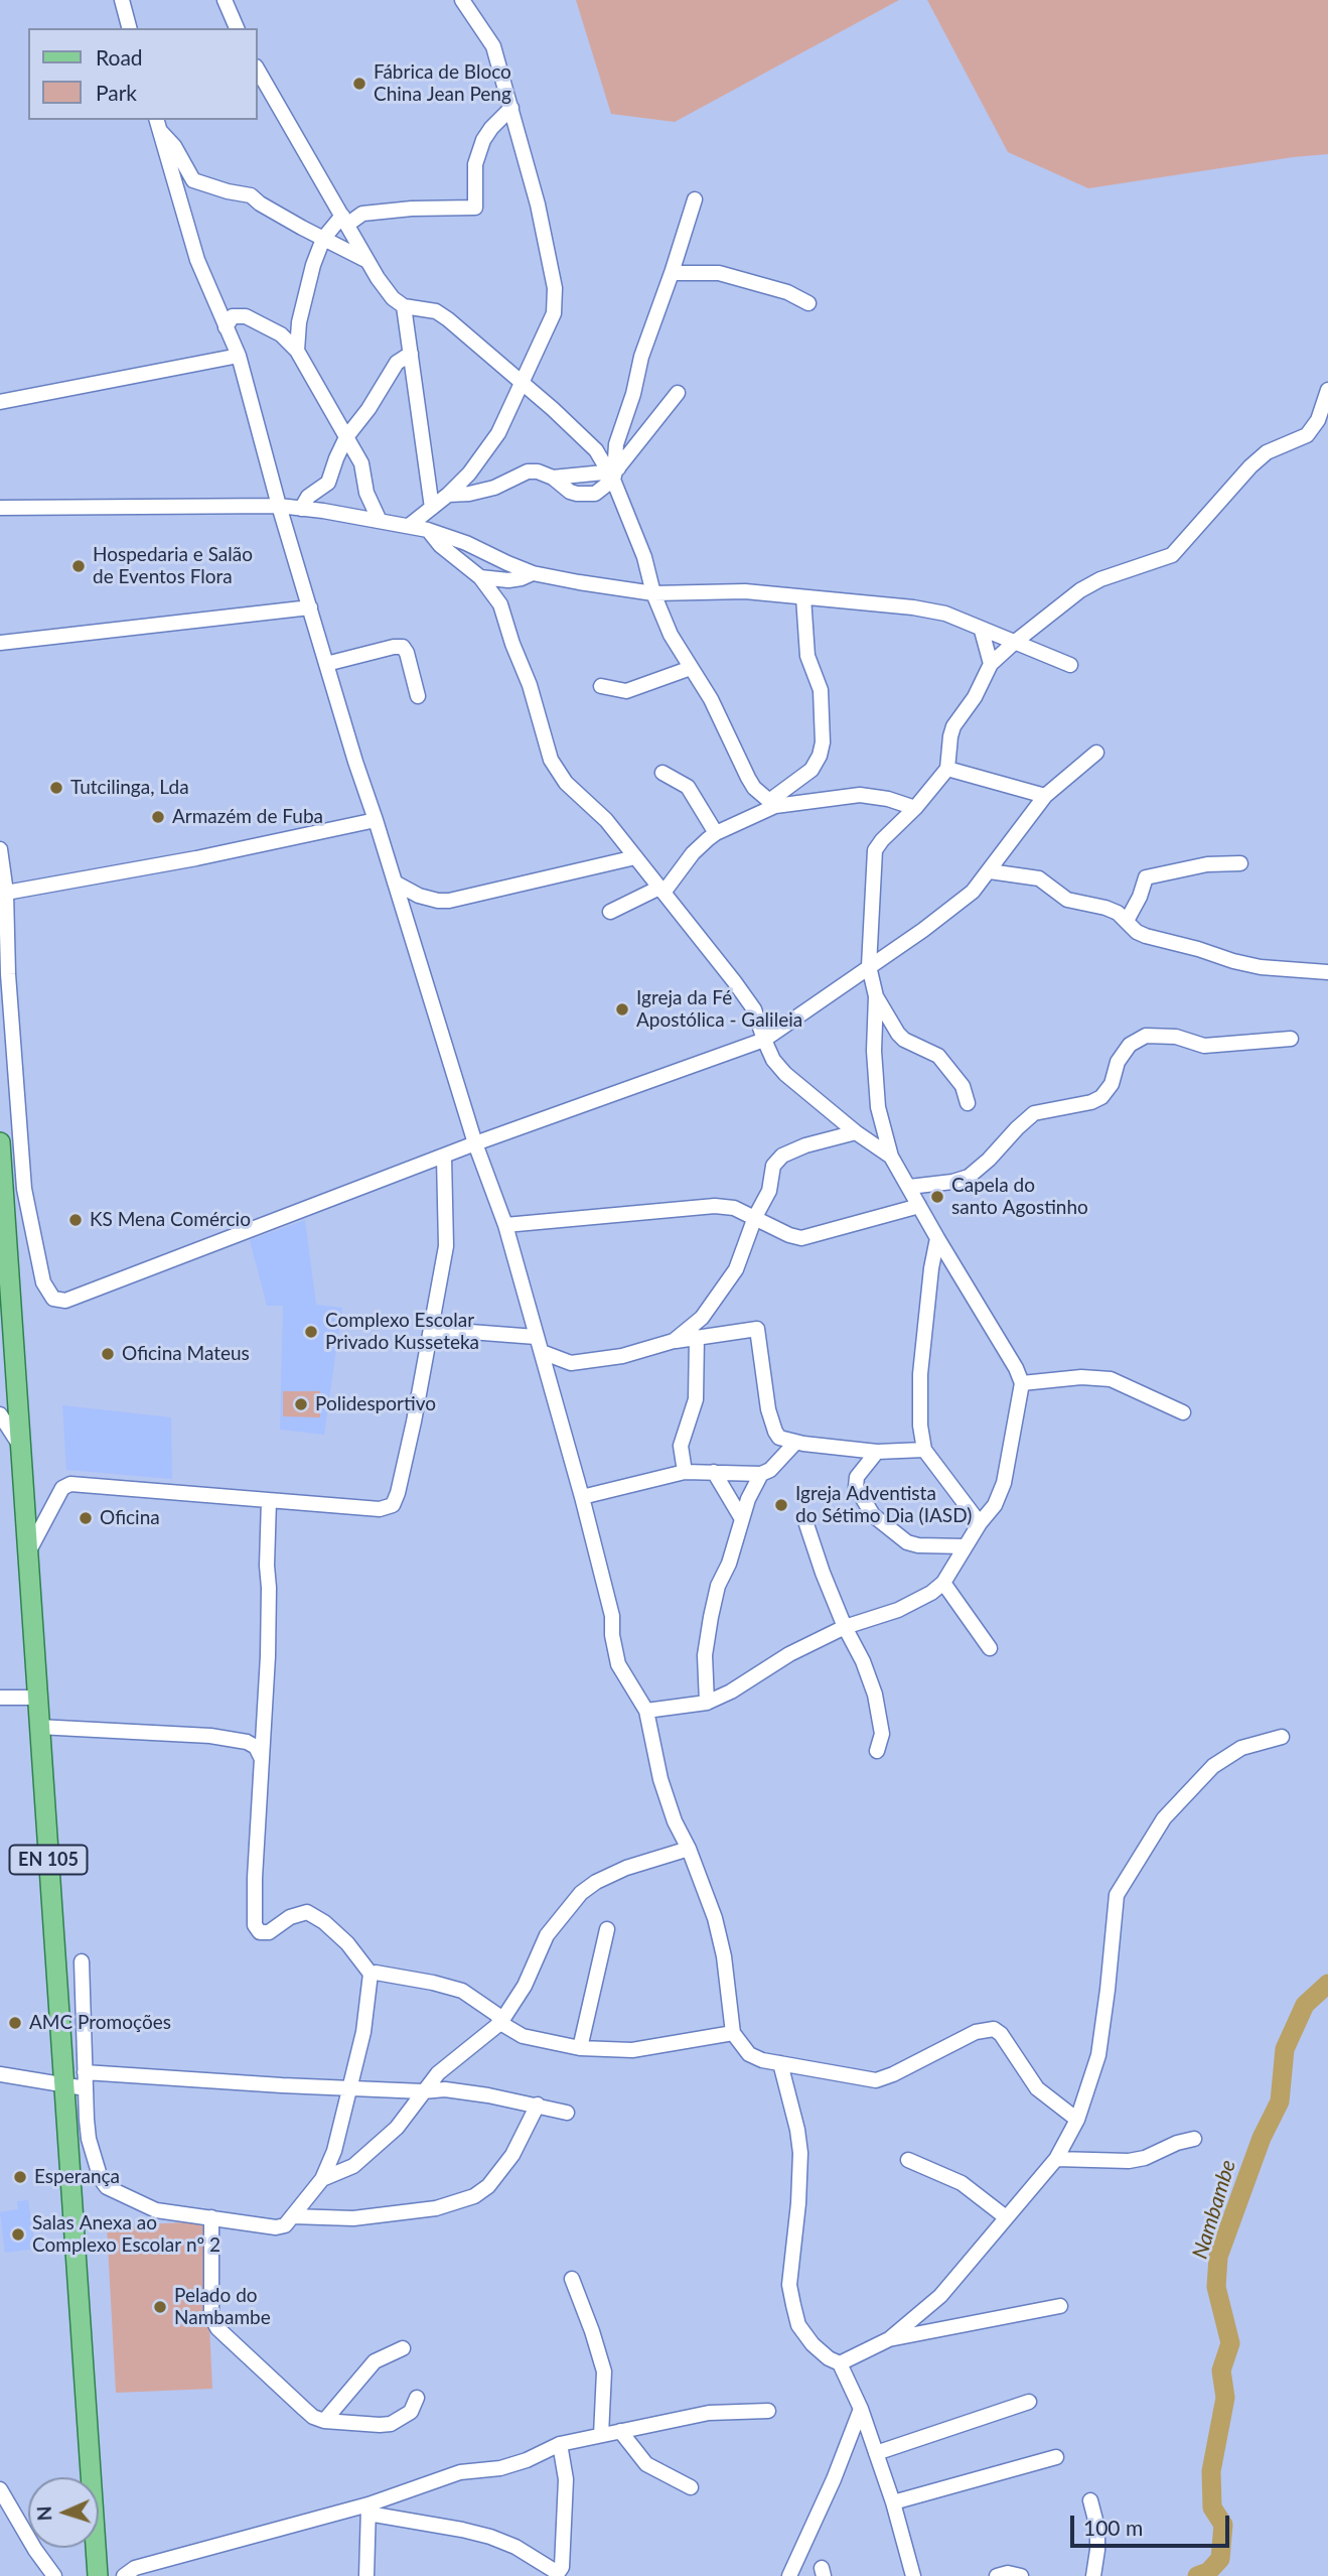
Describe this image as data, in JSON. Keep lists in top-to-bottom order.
{
  "streets": {
    "main road": ["EN 105"]
  },
  "water": ["Nambambe"],
  "places": [
    "Fábrica de Bloco China Jean Peng",
    "Hospedaria e Salão de Eventos Flora",
    "Tutcilinga, Lda",
    "Armazém de Fuba",
    "Igreja da Fé Apostólica - Galileia",
    "Capela do santo Agostinho",
    "KS Mena Comércio",
    "Complexo Escolar Privado Kusseteka",
    "Oficina Mateus",
    "Polidesportivo",
    "Igreja Adventista do Sétimo Dia (IASD)",
    "Oficina",
    "AMC Promoções",
    "Esperança",
    "Salas Anexa ao Complexo Escolar nº 2",
    "Pelado do Nambambe"
  ],
  "legend": ["Road", "Park"],
  "scale_bar": "100 m",
  "north": "left"
}
